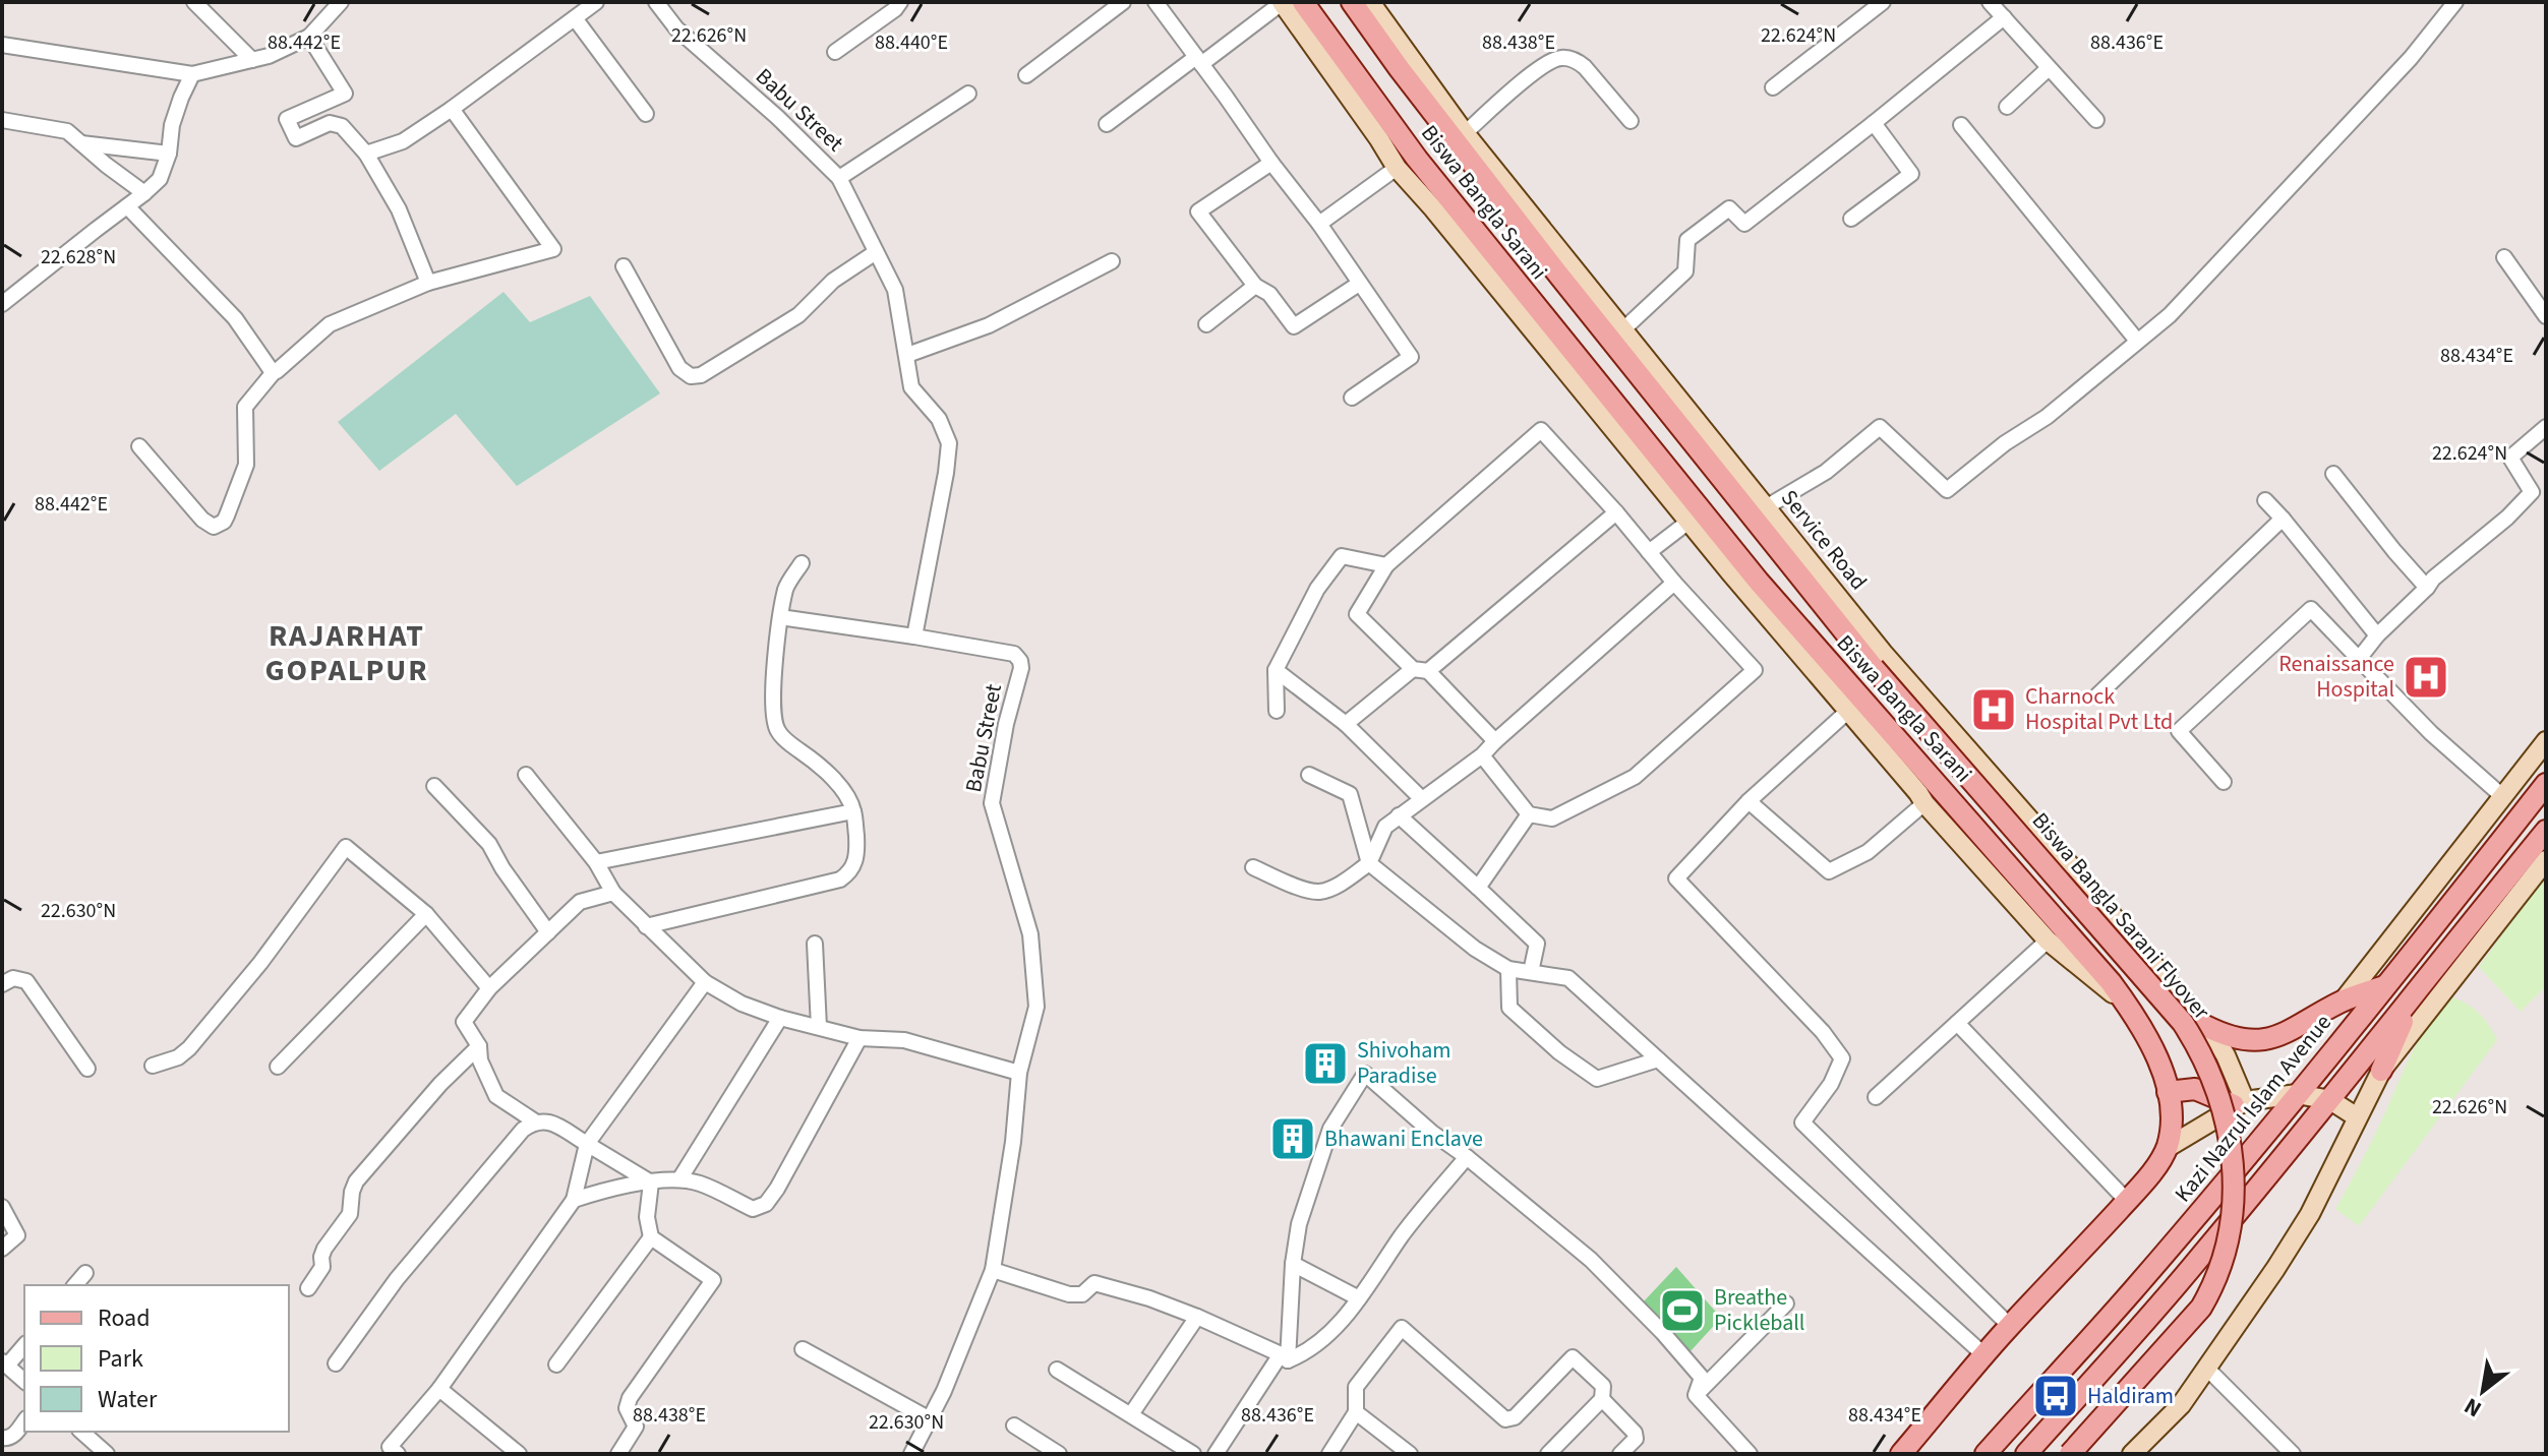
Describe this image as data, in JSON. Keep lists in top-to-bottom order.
{
  "streets": {
    "main road": ["Biswa Bangla Sarani", "Biswa Bangla Sarani Flyover", "Kazi Nazrul Islam Avenue"],
    "street": ["Babu Street", "Service Road"]
  },
  "crossings": [
    ["Biswa Bangla Sarani", "Service Road"],
    ["Biswa Bangla Sarani", "Biswa Bangla Sarani Flyover"],
    ["Service Road", "Biswa Bangla Sarani Flyover"]
  ],
  "districts": ["RAJARHAT GOPALPUR"],
  "places": {
    "hospital": ["Renaissance Hospital", "Charnock Hospital Pvt Ltd"],
    "building": ["Shivoham Paradise", "Bhawani Enclave"],
    "sports": ["Breathe Pickleball"],
    "bus stop": ["Haldiram"]
  },
  "legend": ["Road", "Park", "Water"],
  "north": "bottom left",
  "coordinates": [
    "22.626°N",
    "22.624°N",
    "88.442°E",
    "88.440°E",
    "88.438°E",
    "88.436°E",
    "22.628°N",
    "88.434°E",
    "22.630°N"
  ]
}
